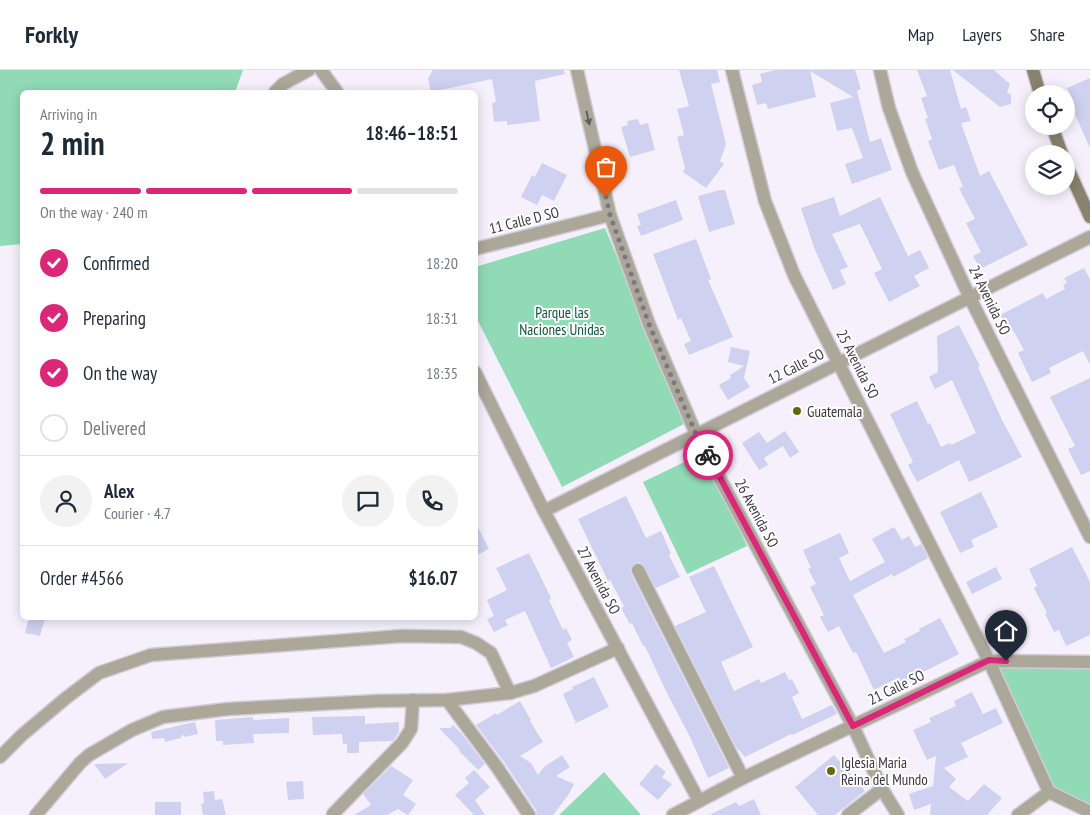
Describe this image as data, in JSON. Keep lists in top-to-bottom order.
{
  "streets": {
    "street": [
      "11 Calle D SO",
      "24 Avenida SO",
      "25 Avenida SO",
      "12 Calle SO",
      "26 Avenida SO",
      "27 Avenida SO",
      "21 Calle SO"
    ]
  },
  "crossings": [
    ["11 Calle D SO", "26 Avenida SO"],
    ["24 Avenida SO", "12 Calle SO"],
    ["25 Avenida SO", "12 Calle SO"],
    ["25 Avenida SO", "21 Calle SO"],
    ["12 Calle SO", "26 Avenida SO"],
    ["12 Calle SO", "27 Avenida SO"],
    ["26 Avenida SO", "21 Calle SO"],
    ["27 Avenida SO", "21 Calle SO"]
  ],
  "parks": ["Parque las Naciones Unidas"],
  "places": ["Guatemala", "Iglesia Maria Reina del Mundo"],
  "page": {
    "header": "Forkly",
    "nav": ["Map", "Layers", "Share"],
    "heading": ["2 min", "Arriving in", "18:46–18:51"],
    "panel": [
      "Alex",
      "Courier · 4.7",
      "Order #4566",
      "$16.07"
    ],
    "bar": "On the way · 240 m",
    "list": [
      ["Confirmed", "18:20"],
      ["Preparing", "18:31"],
      ["On the way", "18:35"],
      "Delivered"
    ]
  }
}
